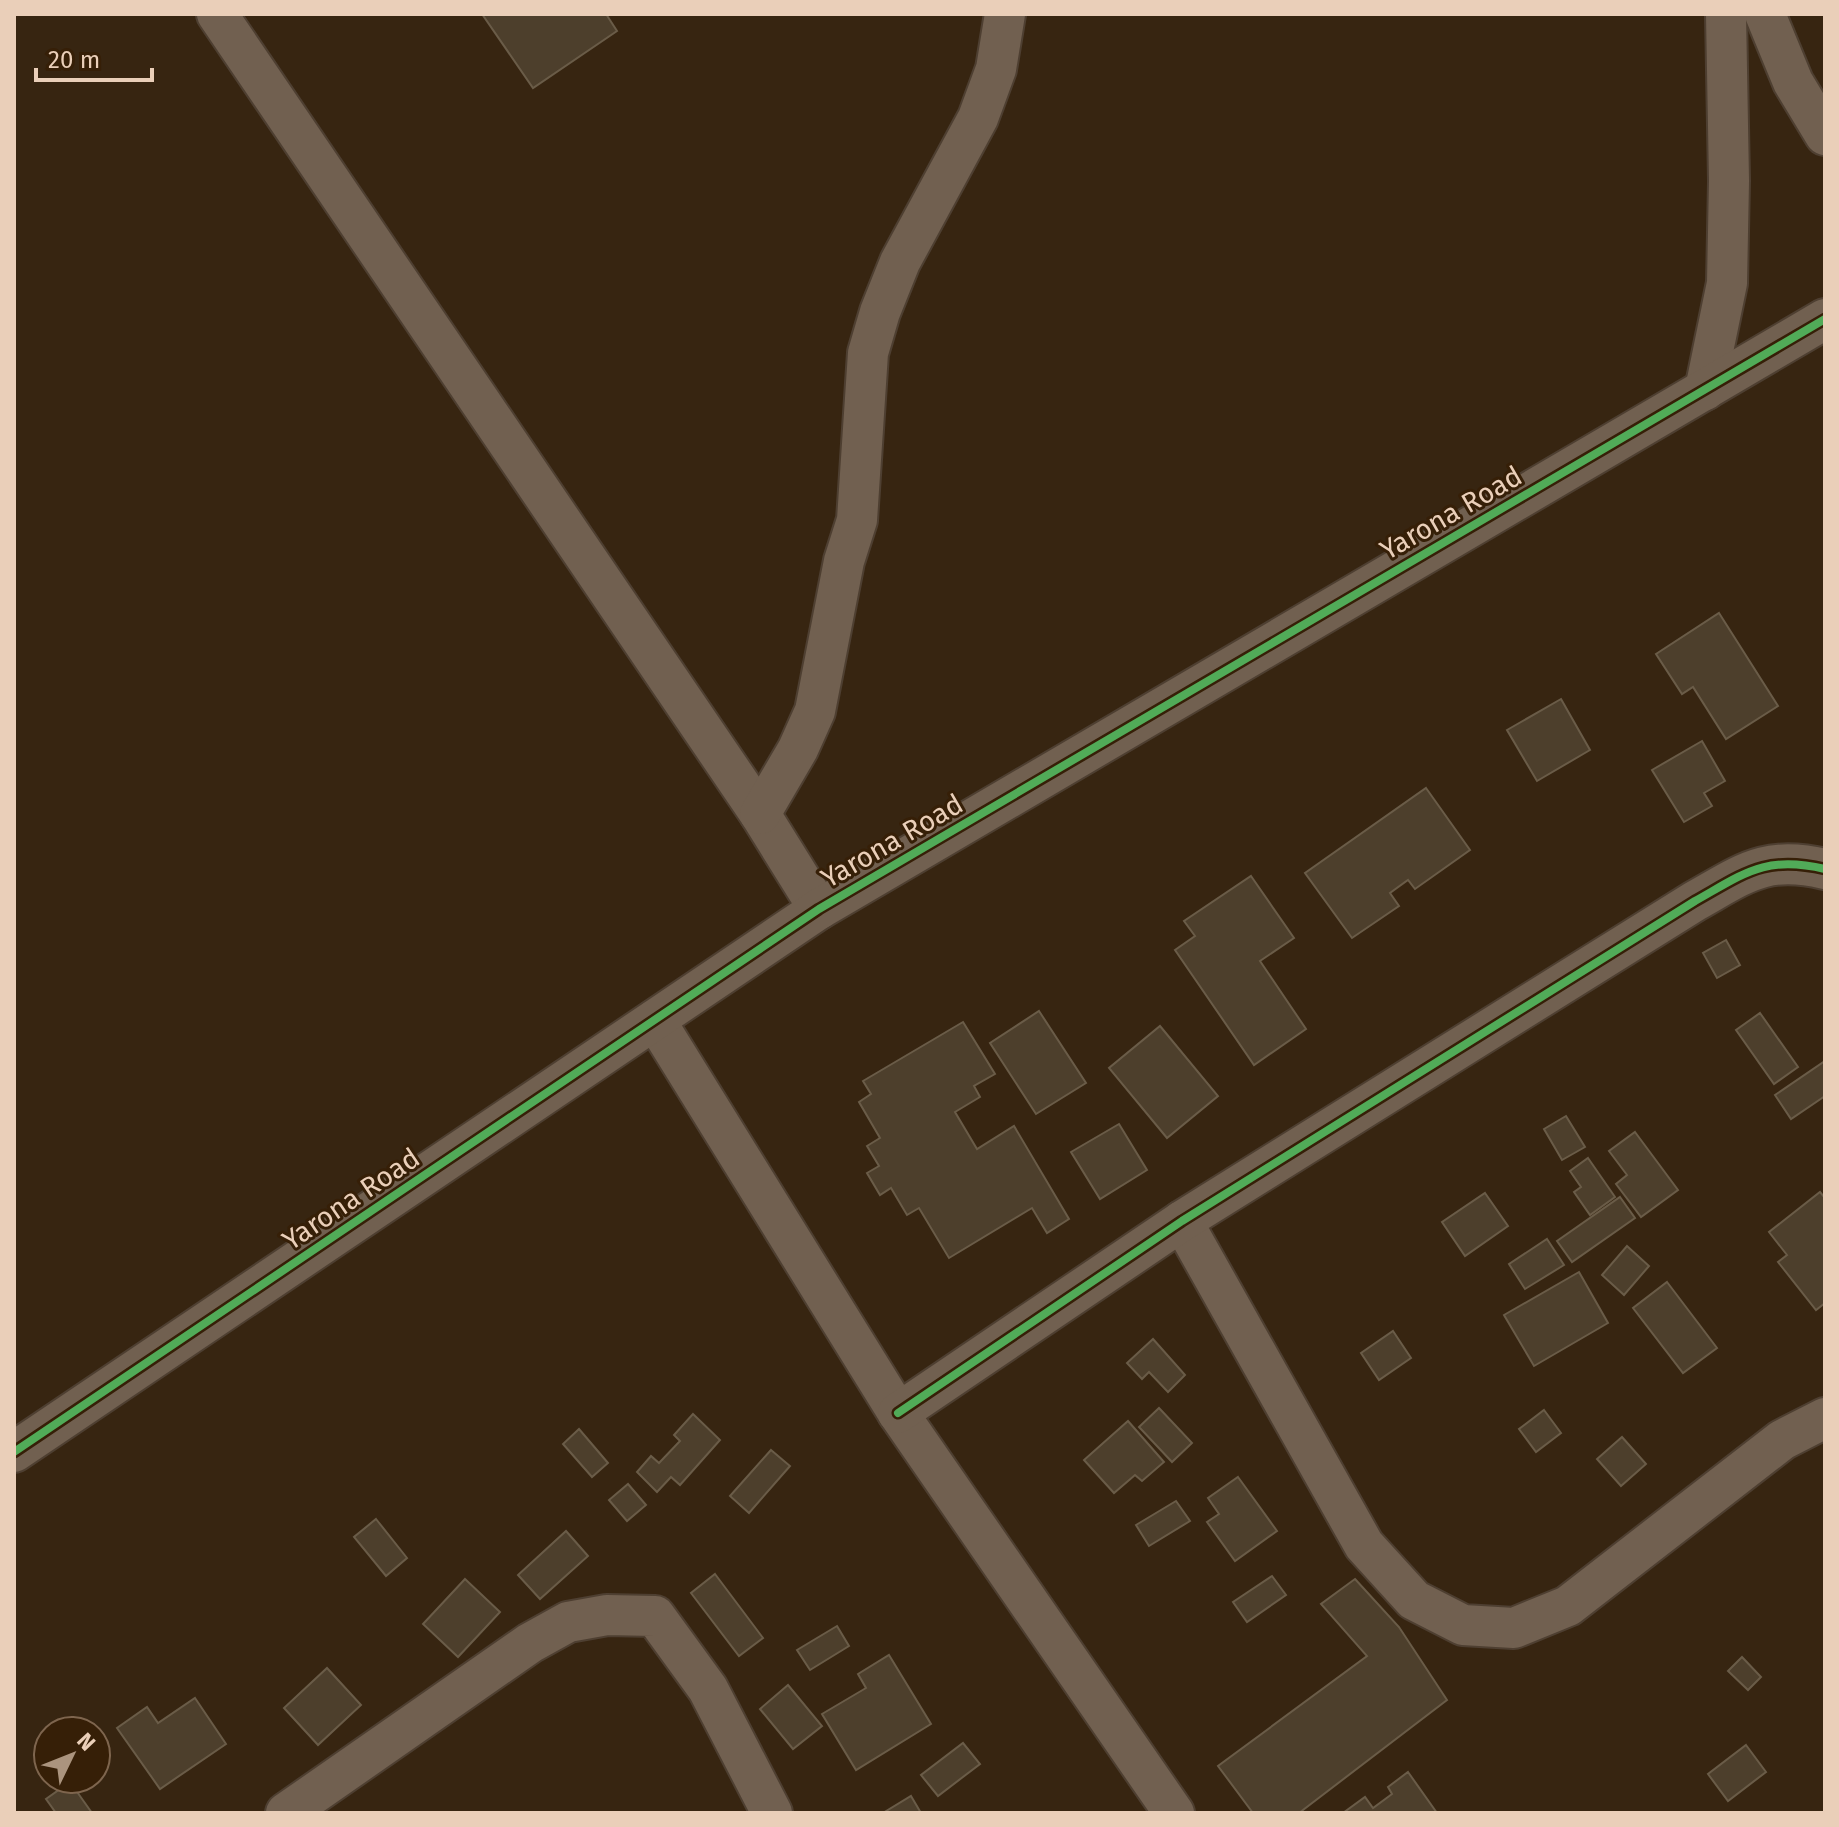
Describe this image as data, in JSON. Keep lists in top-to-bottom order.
{
  "streets": {
    "street": ["Yarona Road"]
  },
  "scale_bar": "20 m",
  "north": "top right"
}
